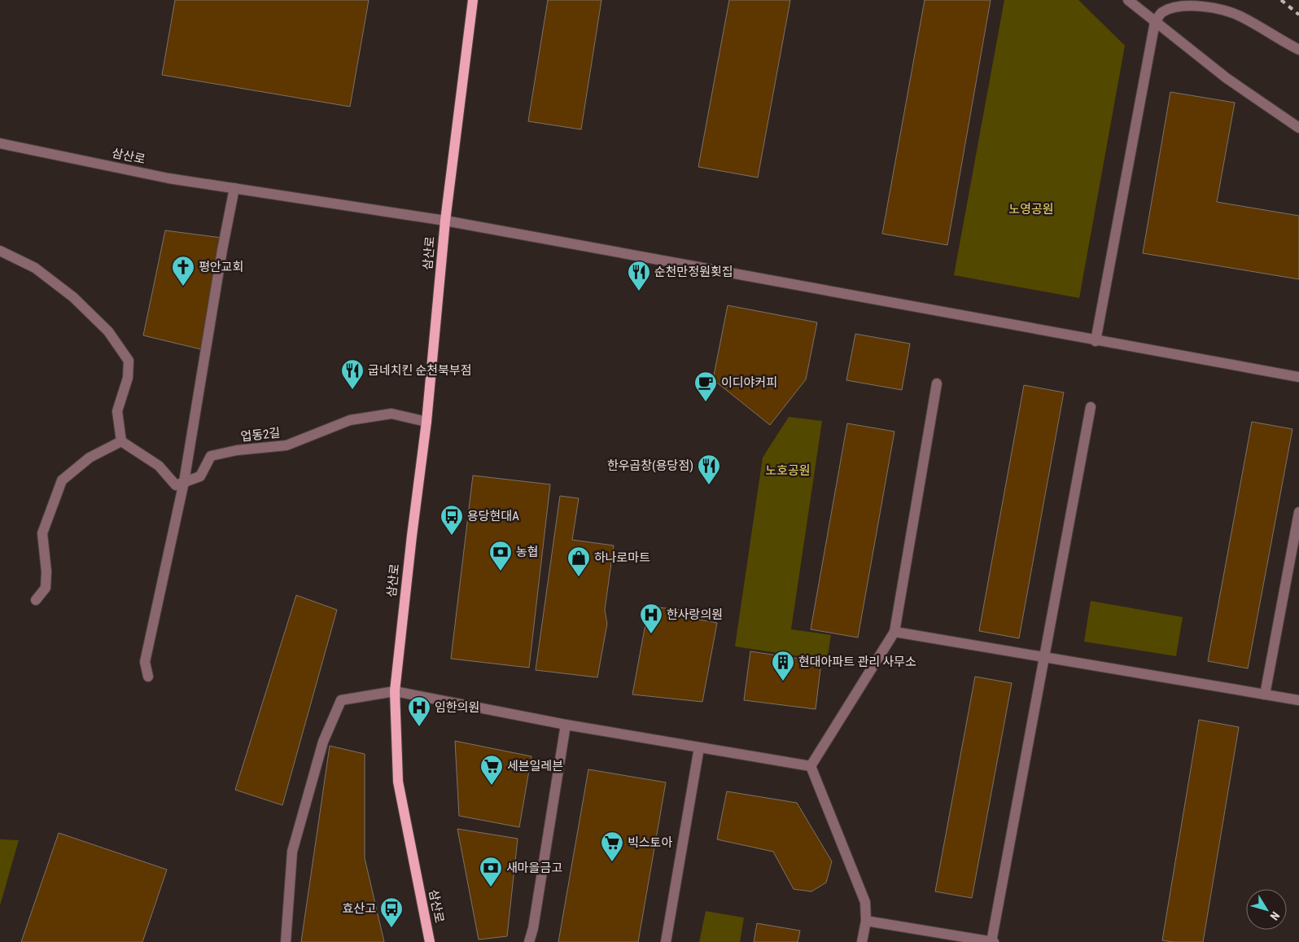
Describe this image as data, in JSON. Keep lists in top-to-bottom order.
{
  "streets": {
    "main road": ["삼산로"],
    "street": ["업동2길"]
  },
  "crossings": [
    ["삼산로", "업동2길"]
  ],
  "parks": ["노영공원", "노호공원"],
  "places": {
    "church": ["평안교회"],
    "restaurant": ["순천만정원횟집", "굽네치킨 순천북부점", "한우곱창(용당점)"],
    "cafe": ["이디야커피"],
    "bus stop": ["용당현대A", "효산고"],
    "bank": ["농협", "새마을금고"],
    "shop": ["하나로마트"],
    "hospital": ["한사랑의원", "임한의원"],
    "building": ["현대아파트 관리 사무소"],
    "supermarket": ["세븐일레븐", "빅스토아"]
  },
  "north": "bottom right"
}
